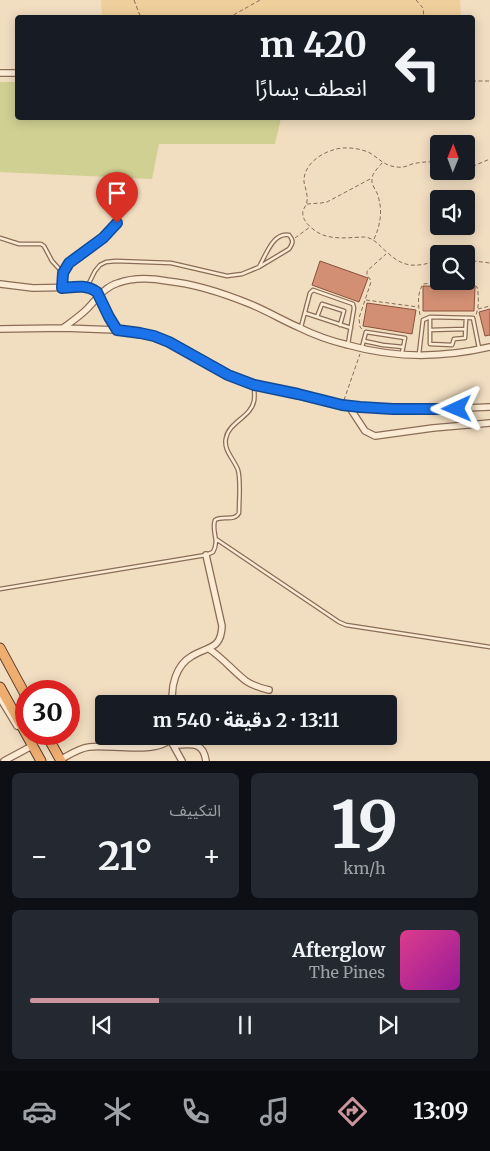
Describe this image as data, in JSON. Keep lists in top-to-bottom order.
{
  "north": "top",
  "page": {
    "turn": ["420 m", "انعطف يسارًا"],
    "limit": "30",
    "trip": "13:11 · 2 دقيقة · 540 m",
    "tile": [
      ["19", "km/h"],
      "التكييف"
    ],
    "heat": ["−", "21°", "+"],
    "song": ["Afterglow", "The Pines"],
    "tabs": "13:09"
  }
}
